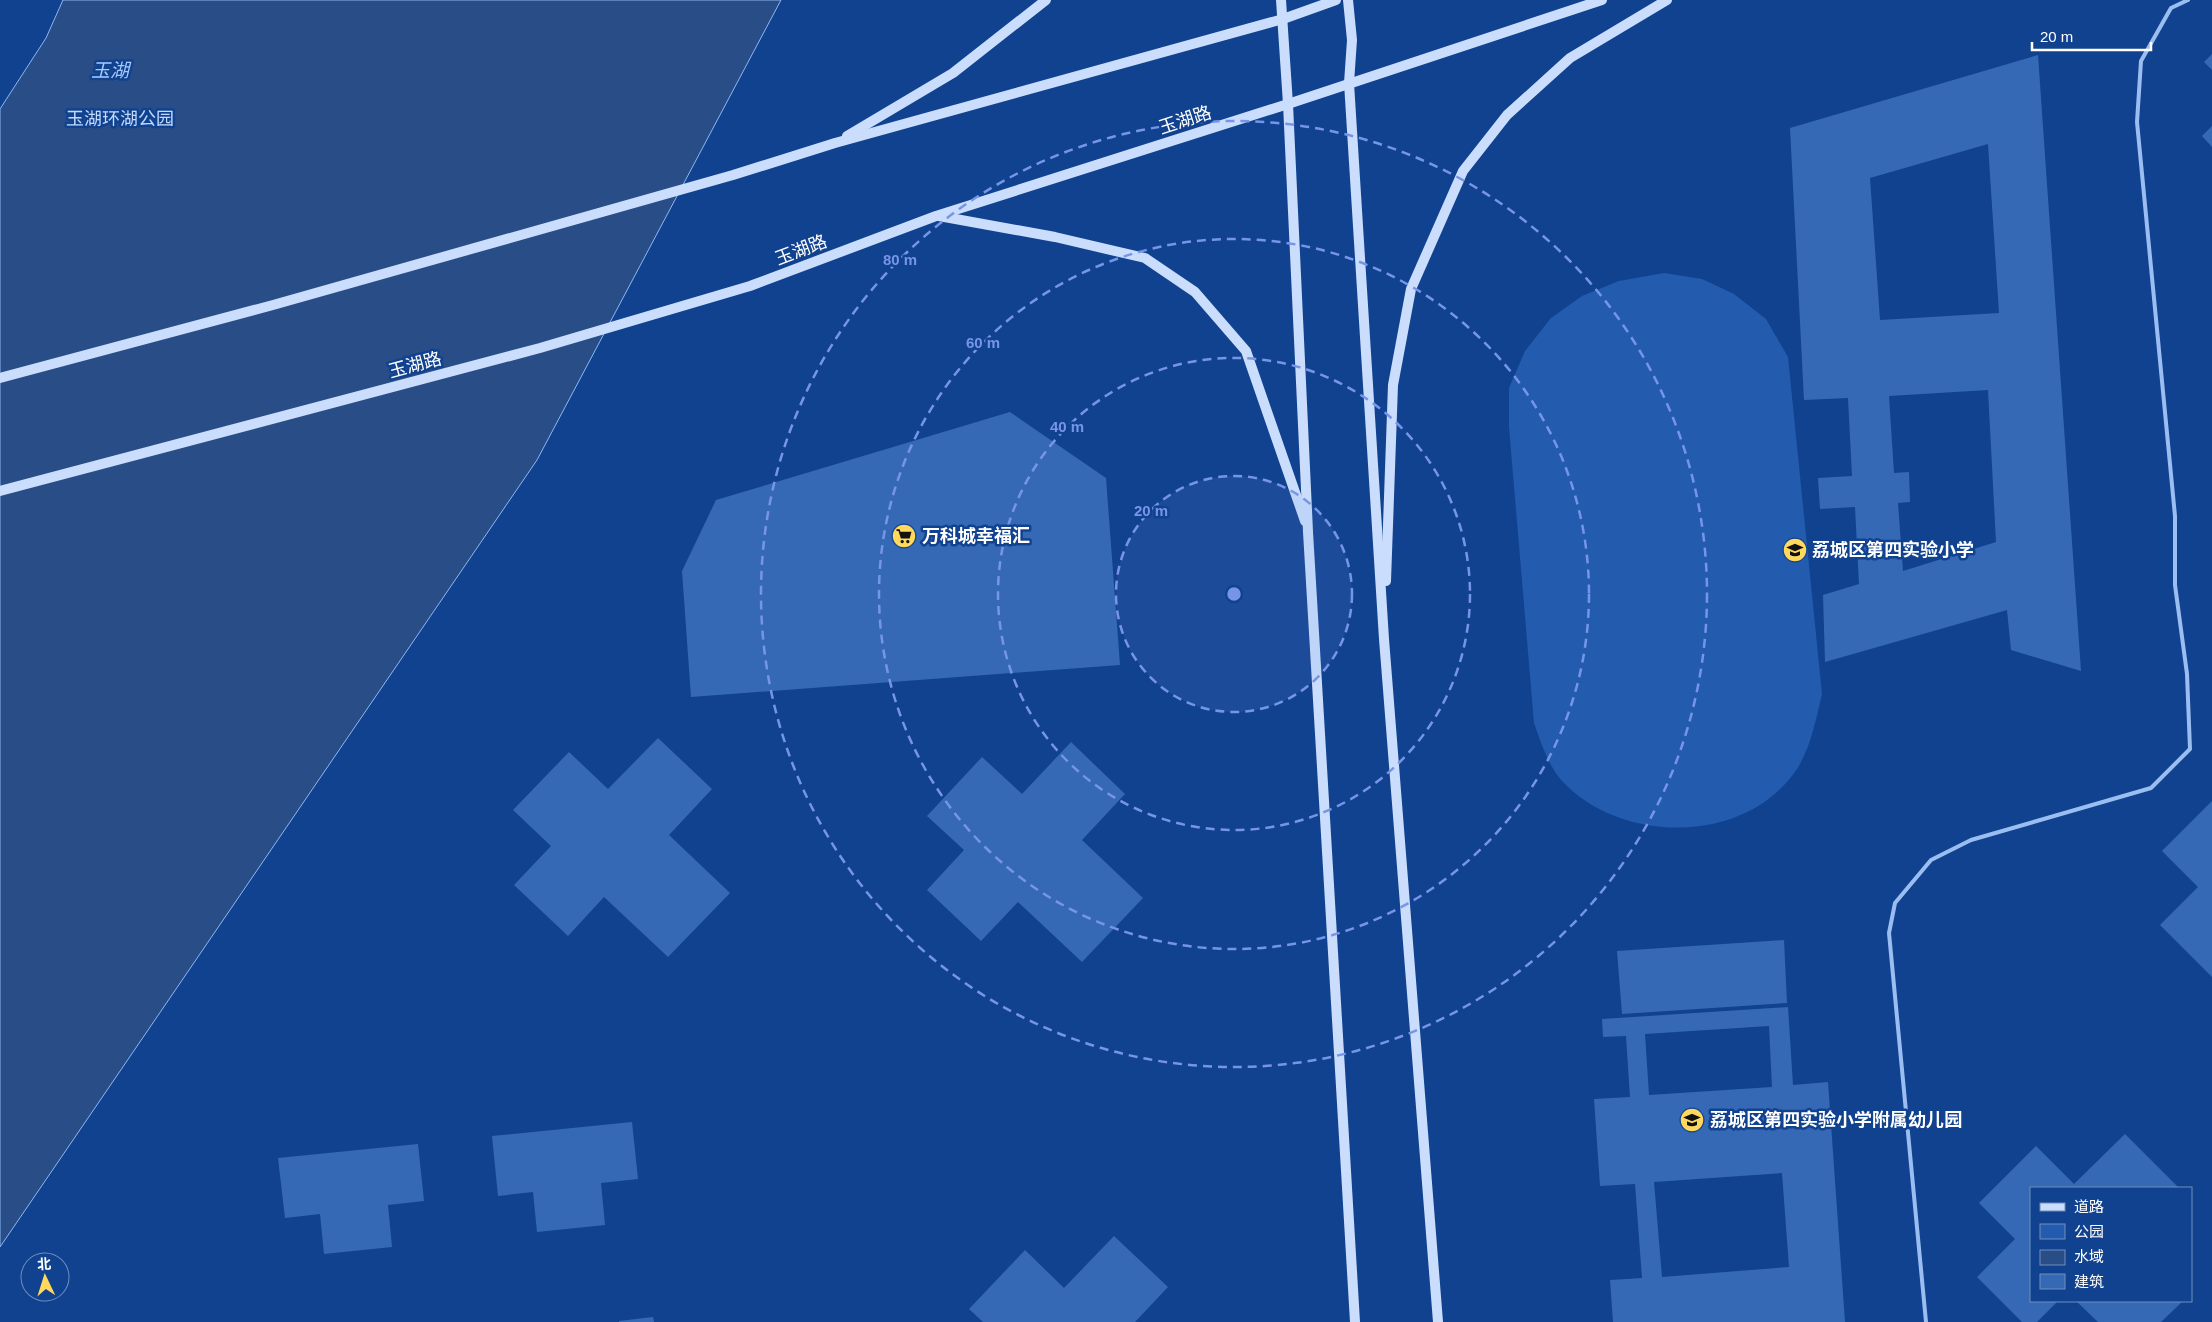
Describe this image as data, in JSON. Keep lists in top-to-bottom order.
{
  "streets": {
    "main road": ["玉湖路"]
  },
  "water": ["玉湖"],
  "parks": ["玉湖环湖公园"],
  "places": {
    "supermarket": ["万科城幸福汇"],
    "school or university": ["荔城区第四实验小学", "荔城区第四实验小学附属幼儿园"]
  },
  "legend": [
    "道路",
    "公园",
    "水域",
    "建筑"
  ],
  "scale_bar": "20 m",
  "north": "top",
  "rings": [
    "80 m",
    "60 m",
    "40 m",
    "20 m"
  ]
}
